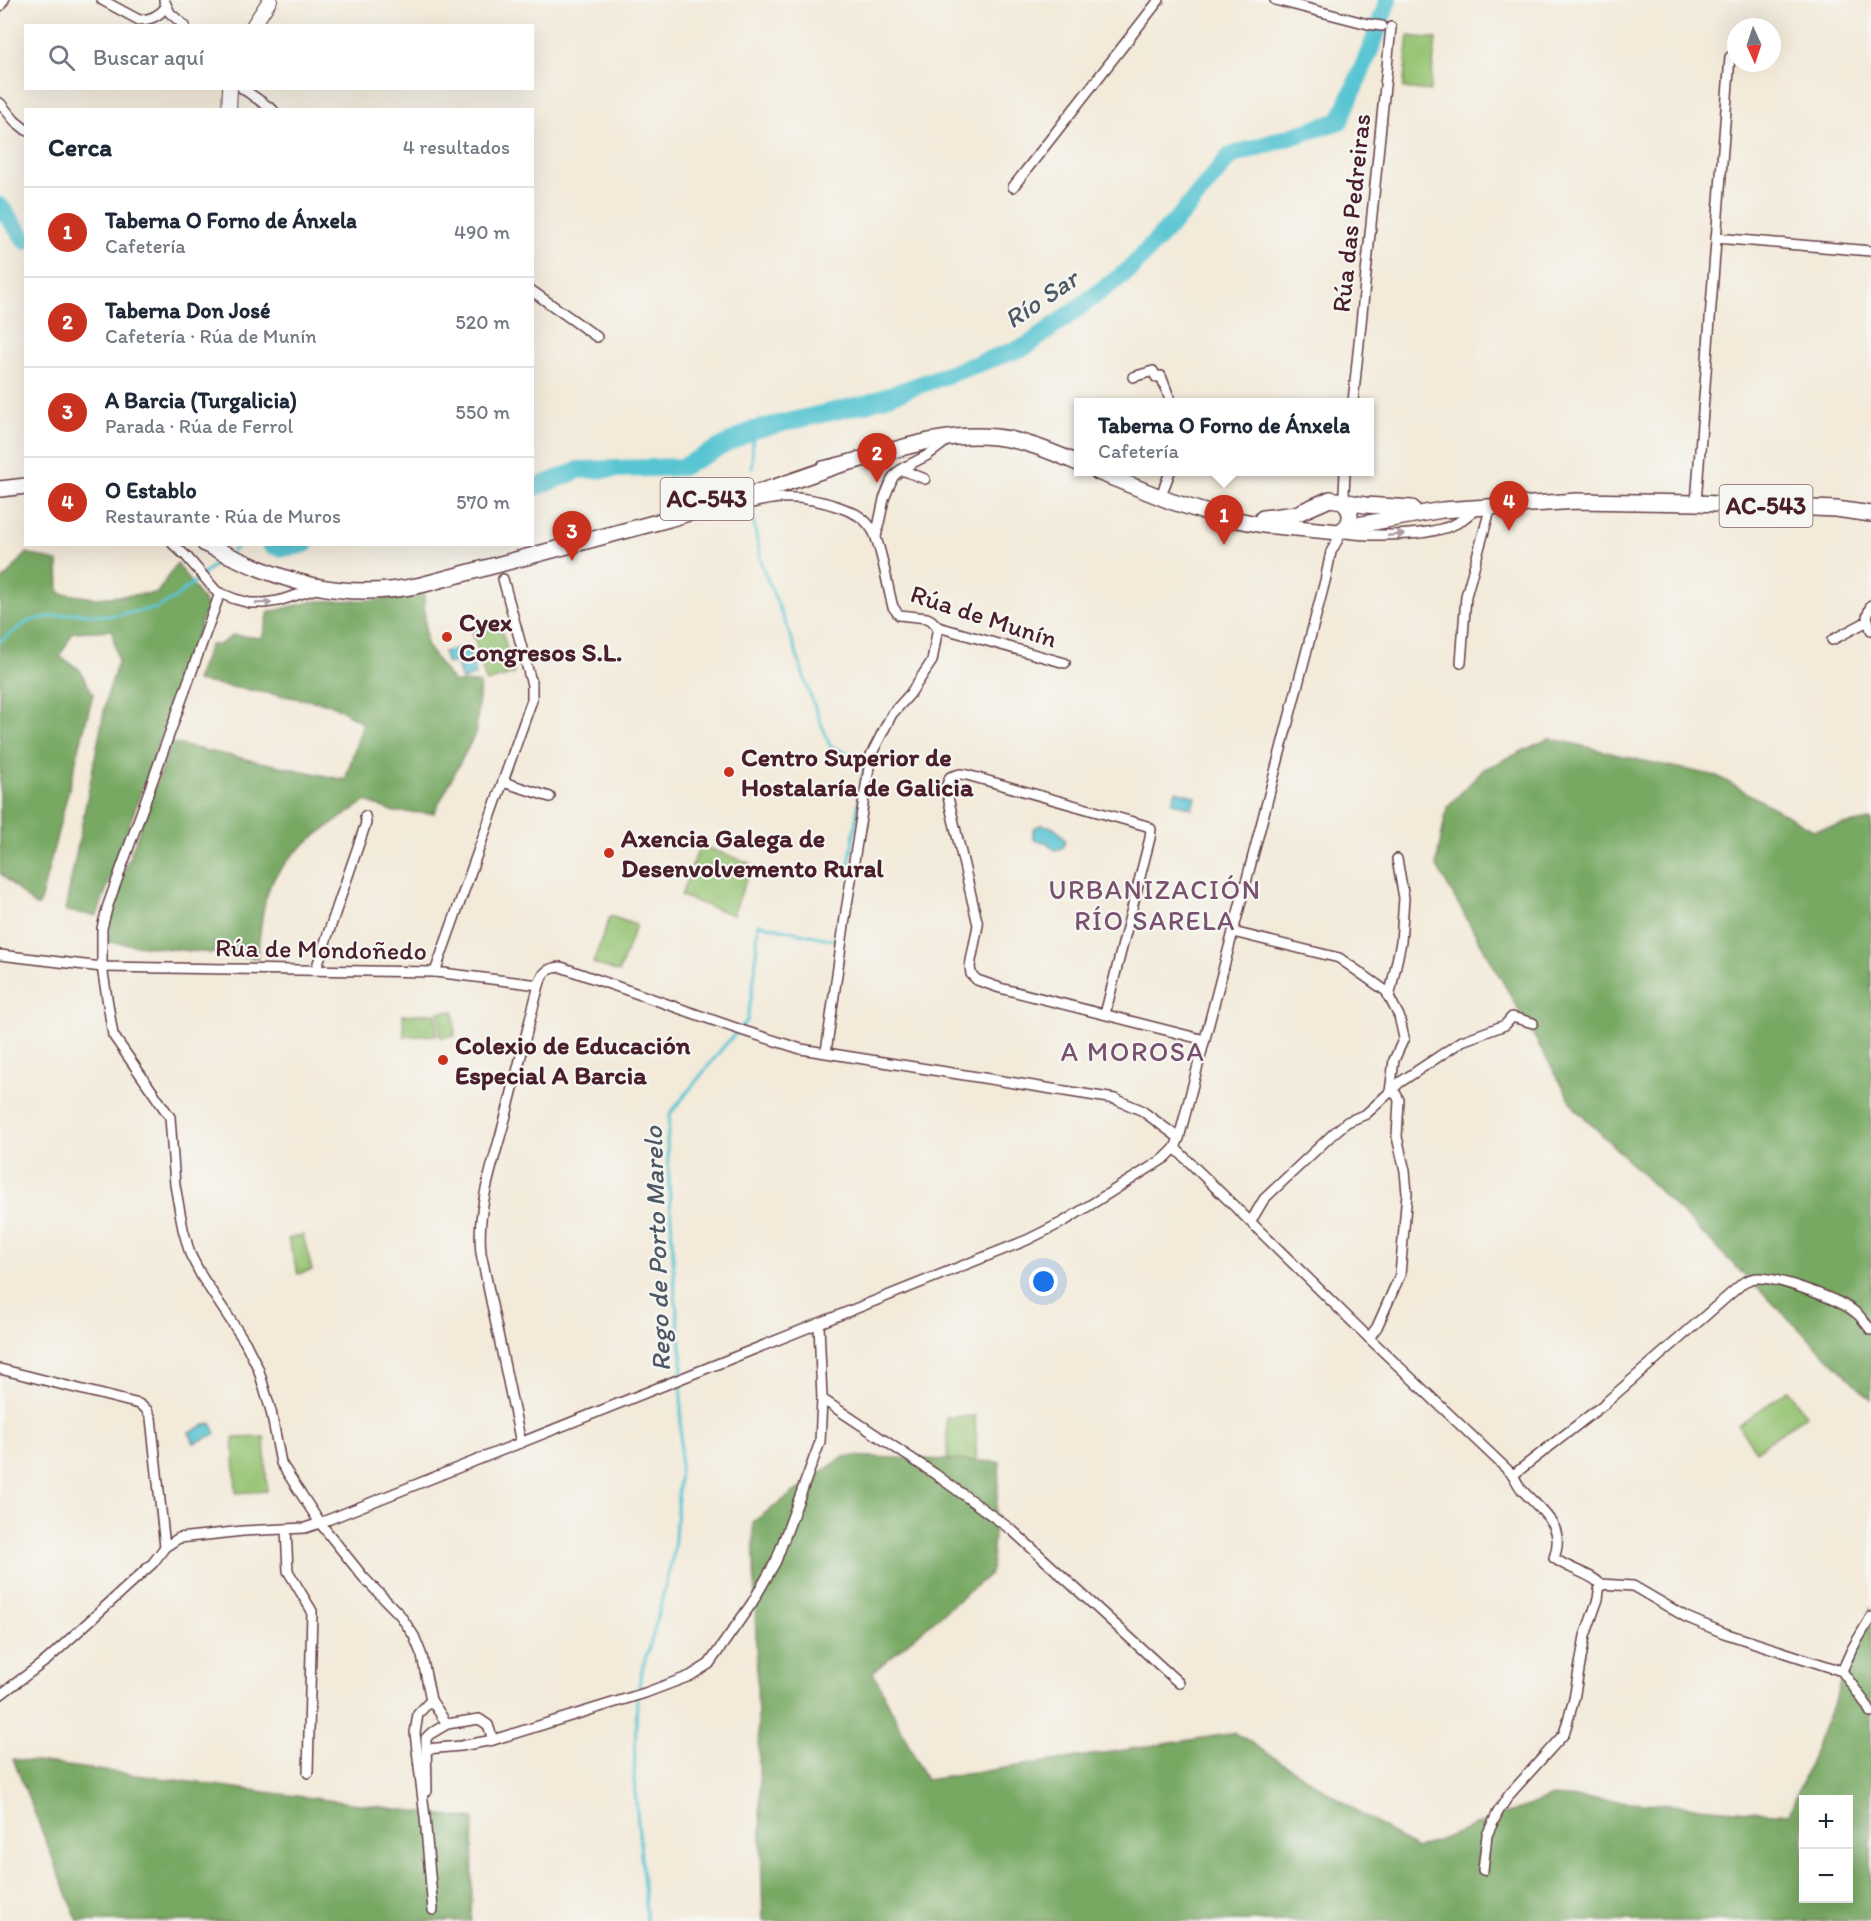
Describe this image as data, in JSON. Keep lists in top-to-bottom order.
{
  "streets": {
    "main road": ["AC-543"],
    "street": ["Rúa das Pedreiras", "Rúa de Munín", "Rúa de Mondoñedo"]
  },
  "crossings": [
    ["AC-543", "Rúa de Munín"]
  ],
  "districts": ["URBANIZACIÓN RÍO SARELA", "A MOROSA"],
  "water": ["Río Sar", "Rego de Porto Marelo"],
  "places": [
    "Cyex Congresos S.L.",
    "Centro Superior de Hostalaría de Galicia",
    "Axencia Galega de Desenvolvemento Rural",
    "Colexio de Educación Especial A Barcia"
  ],
  "north": "bottom",
  "page": {
    "search": "Buscar aquí",
    "heading": ["Cerca", "4 resultados"],
    "list": [
      {
        "mark": "1",
        "name": "Taberna O Forno de Ánxela",
        "note": "Cafetería",
        "value": "490 m"
      },
      {
        "mark": "2",
        "name": "Taberna Don José",
        "note": "Cafetería · Rúa de Munín",
        "value": "520 m"
      },
      {
        "mark": "3",
        "name": "A Barcia (Turgalicia)",
        "note": "Parada · Rúa de Ferrol",
        "value": "550 m"
      },
      {
        "mark": "4",
        "name": "O Establo",
        "note": "Restaurante · Rúa de Muros",
        "value": "570 m"
      }
    ],
    "popup": ["Taberna O Forno de Ánxela", "Cafetería"],
    "pins": [
      "2",
      "4",
      "1",
      "3"
    ],
    "map_buttons": ["+", "−"]
  }
}
